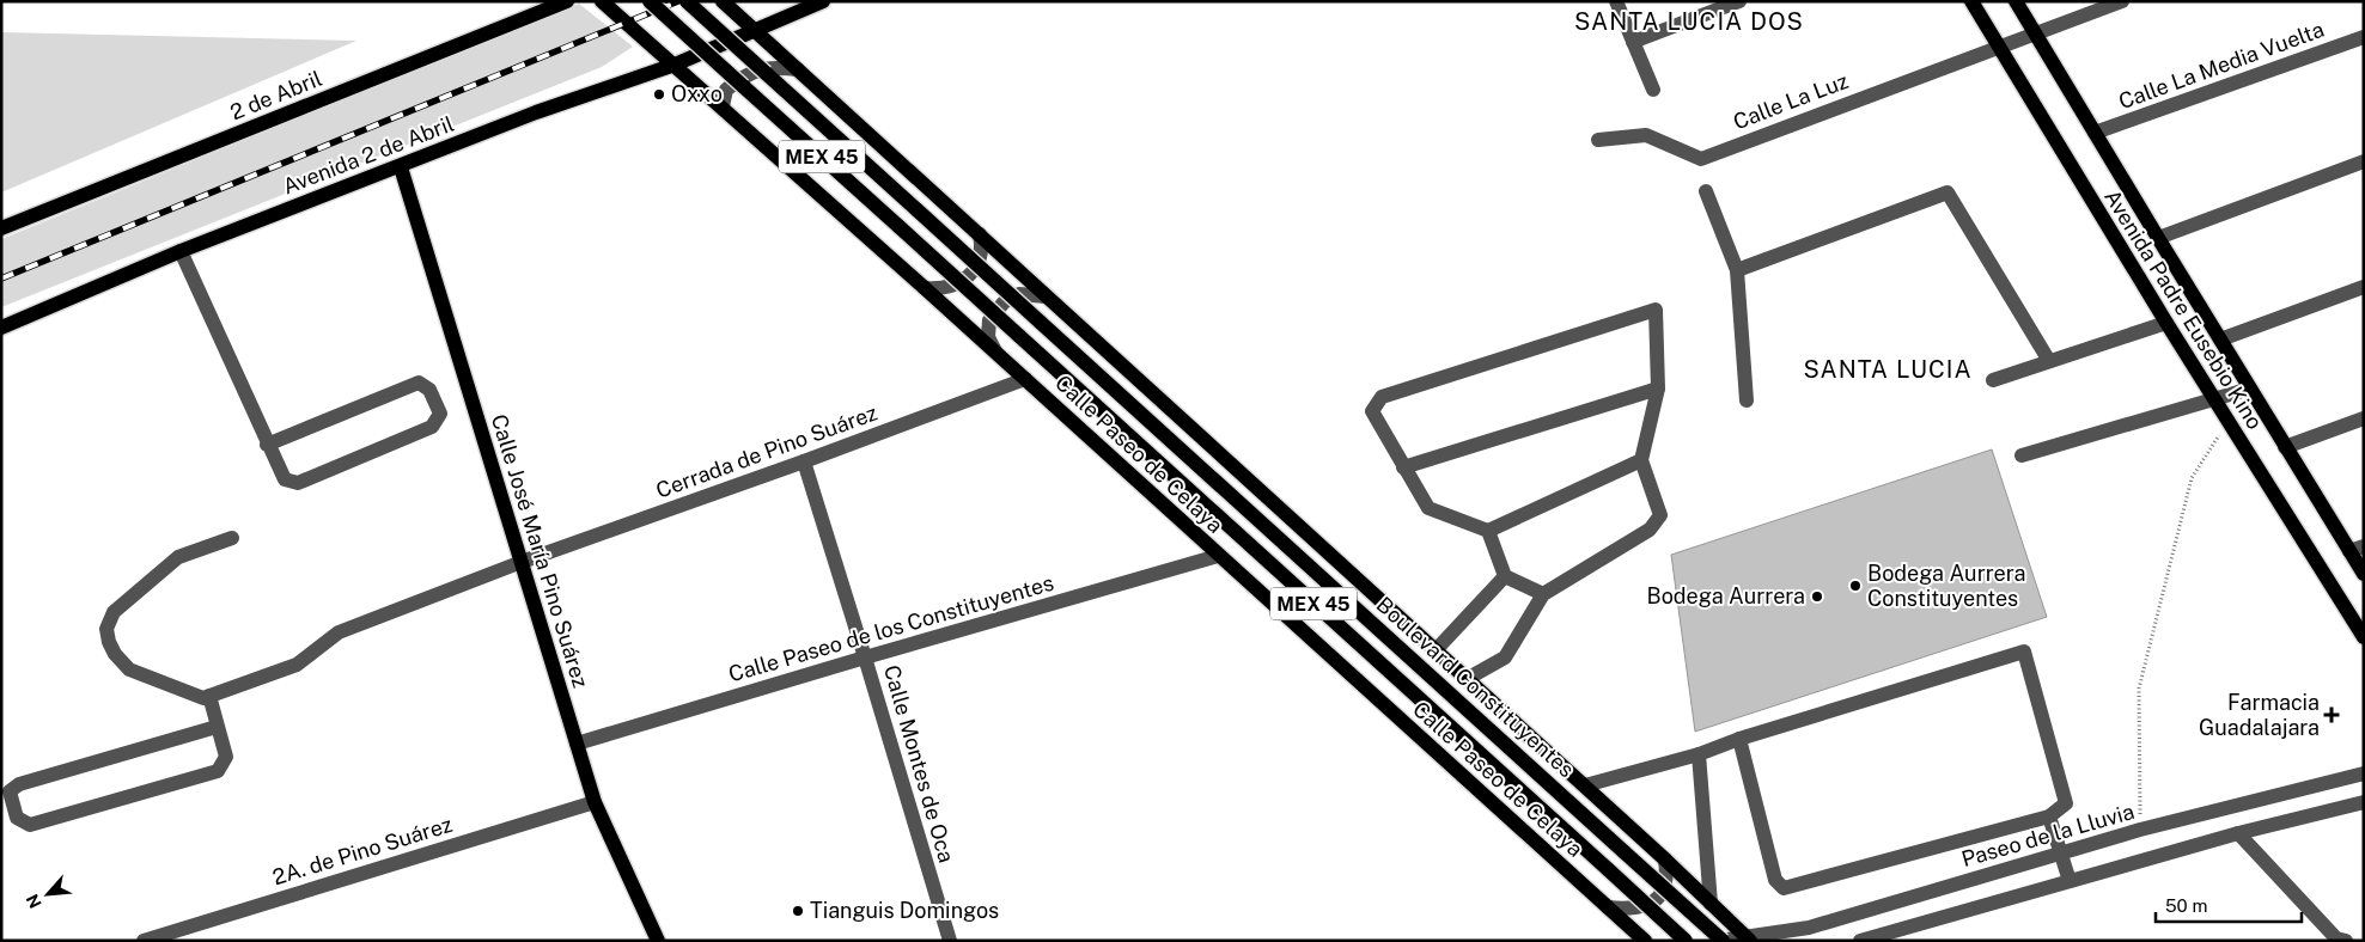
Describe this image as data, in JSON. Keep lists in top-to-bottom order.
{
  "streets": {
    "main road": [
      "2 de Abril",
      "Avenida 2 de Abril",
      "MEX 45",
      "Avenida Padre Eusebio Kino",
      "Calle Paseo de Celaya",
      "Calle José María Pino Suárez",
      "Boulevard Constituyentes"
    ],
    "street": [
      "Calle La Media Vuelta",
      "Calle La Luz",
      "Cerrada de Pino Suárez",
      "Calle Paseo de los Constituyentes",
      "Calle Montes de Oca",
      "Paseo de la Lluvia",
      "2A. de Pino Suárez"
    ]
  },
  "crossings": [
    ["Calle La Media Vuelta", "Avenida Padre Eusebio Kino"],
    ["Calle La Luz", "Avenida Padre Eusebio Kino"],
    ["Avenida 2 de Abril", "Calle Paseo de Celaya"],
    ["Avenida 2 de Abril", "Calle José María Pino Suárez"],
    ["Cerrada de Pino Suárez", "Calle Paseo de Celaya"],
    ["Cerrada de Pino Suárez", "Calle José María Pino Suárez"],
    ["Cerrada de Pino Suárez", "Calle Montes de Oca"],
    ["Calle Paseo de Celaya", "Calle Paseo de los Constituyentes"],
    ["Calle José María Pino Suárez", "Calle Paseo de los Constituyentes"],
    ["Calle José María Pino Suárez", "2A. de Pino Suárez"],
    ["Calle Paseo de los Constituyentes", "Calle Montes de Oca"],
    ["Boulevard Constituyentes", "Paseo de la Lluvia"]
  ],
  "districts": ["SANTA LUCIA DOS", "SANTA LUCIA"],
  "places": {
    "other": [
      "Oxxo",
      "Bodega Aurrera Constituyentes",
      "Bodega Aurrera",
      "Tianguis Domingos"
    ],
    "health": ["Farmacia Guadalajara"]
  },
  "scale_bar": "50 m",
  "north": "bottom left"
}
